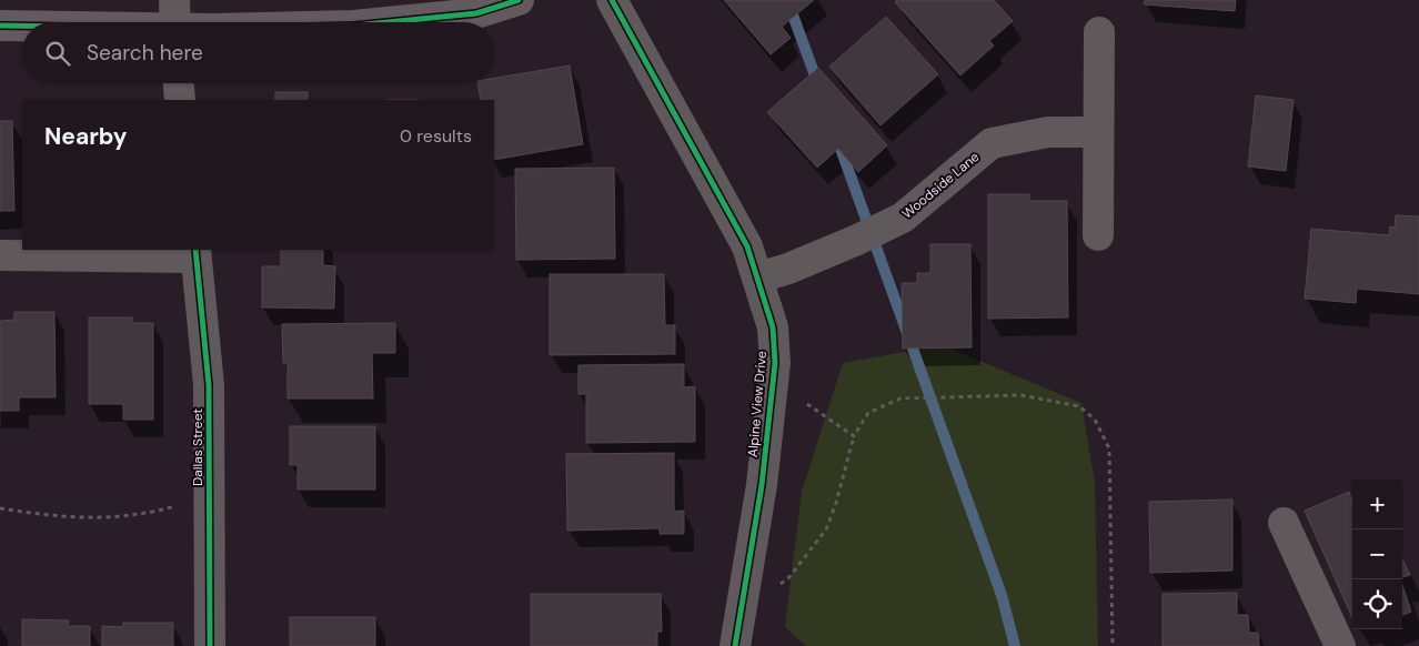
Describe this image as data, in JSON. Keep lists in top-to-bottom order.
{
  "streets": {
    "street": ["Woodside Lane", "Alpine View Drive", "Dallas Street"]
  },
  "crossings": [
    ["Woodside Lane", "Alpine View Drive"]
  ],
  "page": {
    "search": "Search here",
    "heading": ["Nearby", "0 results"],
    "map_buttons": ["+", "−"]
  }
}
